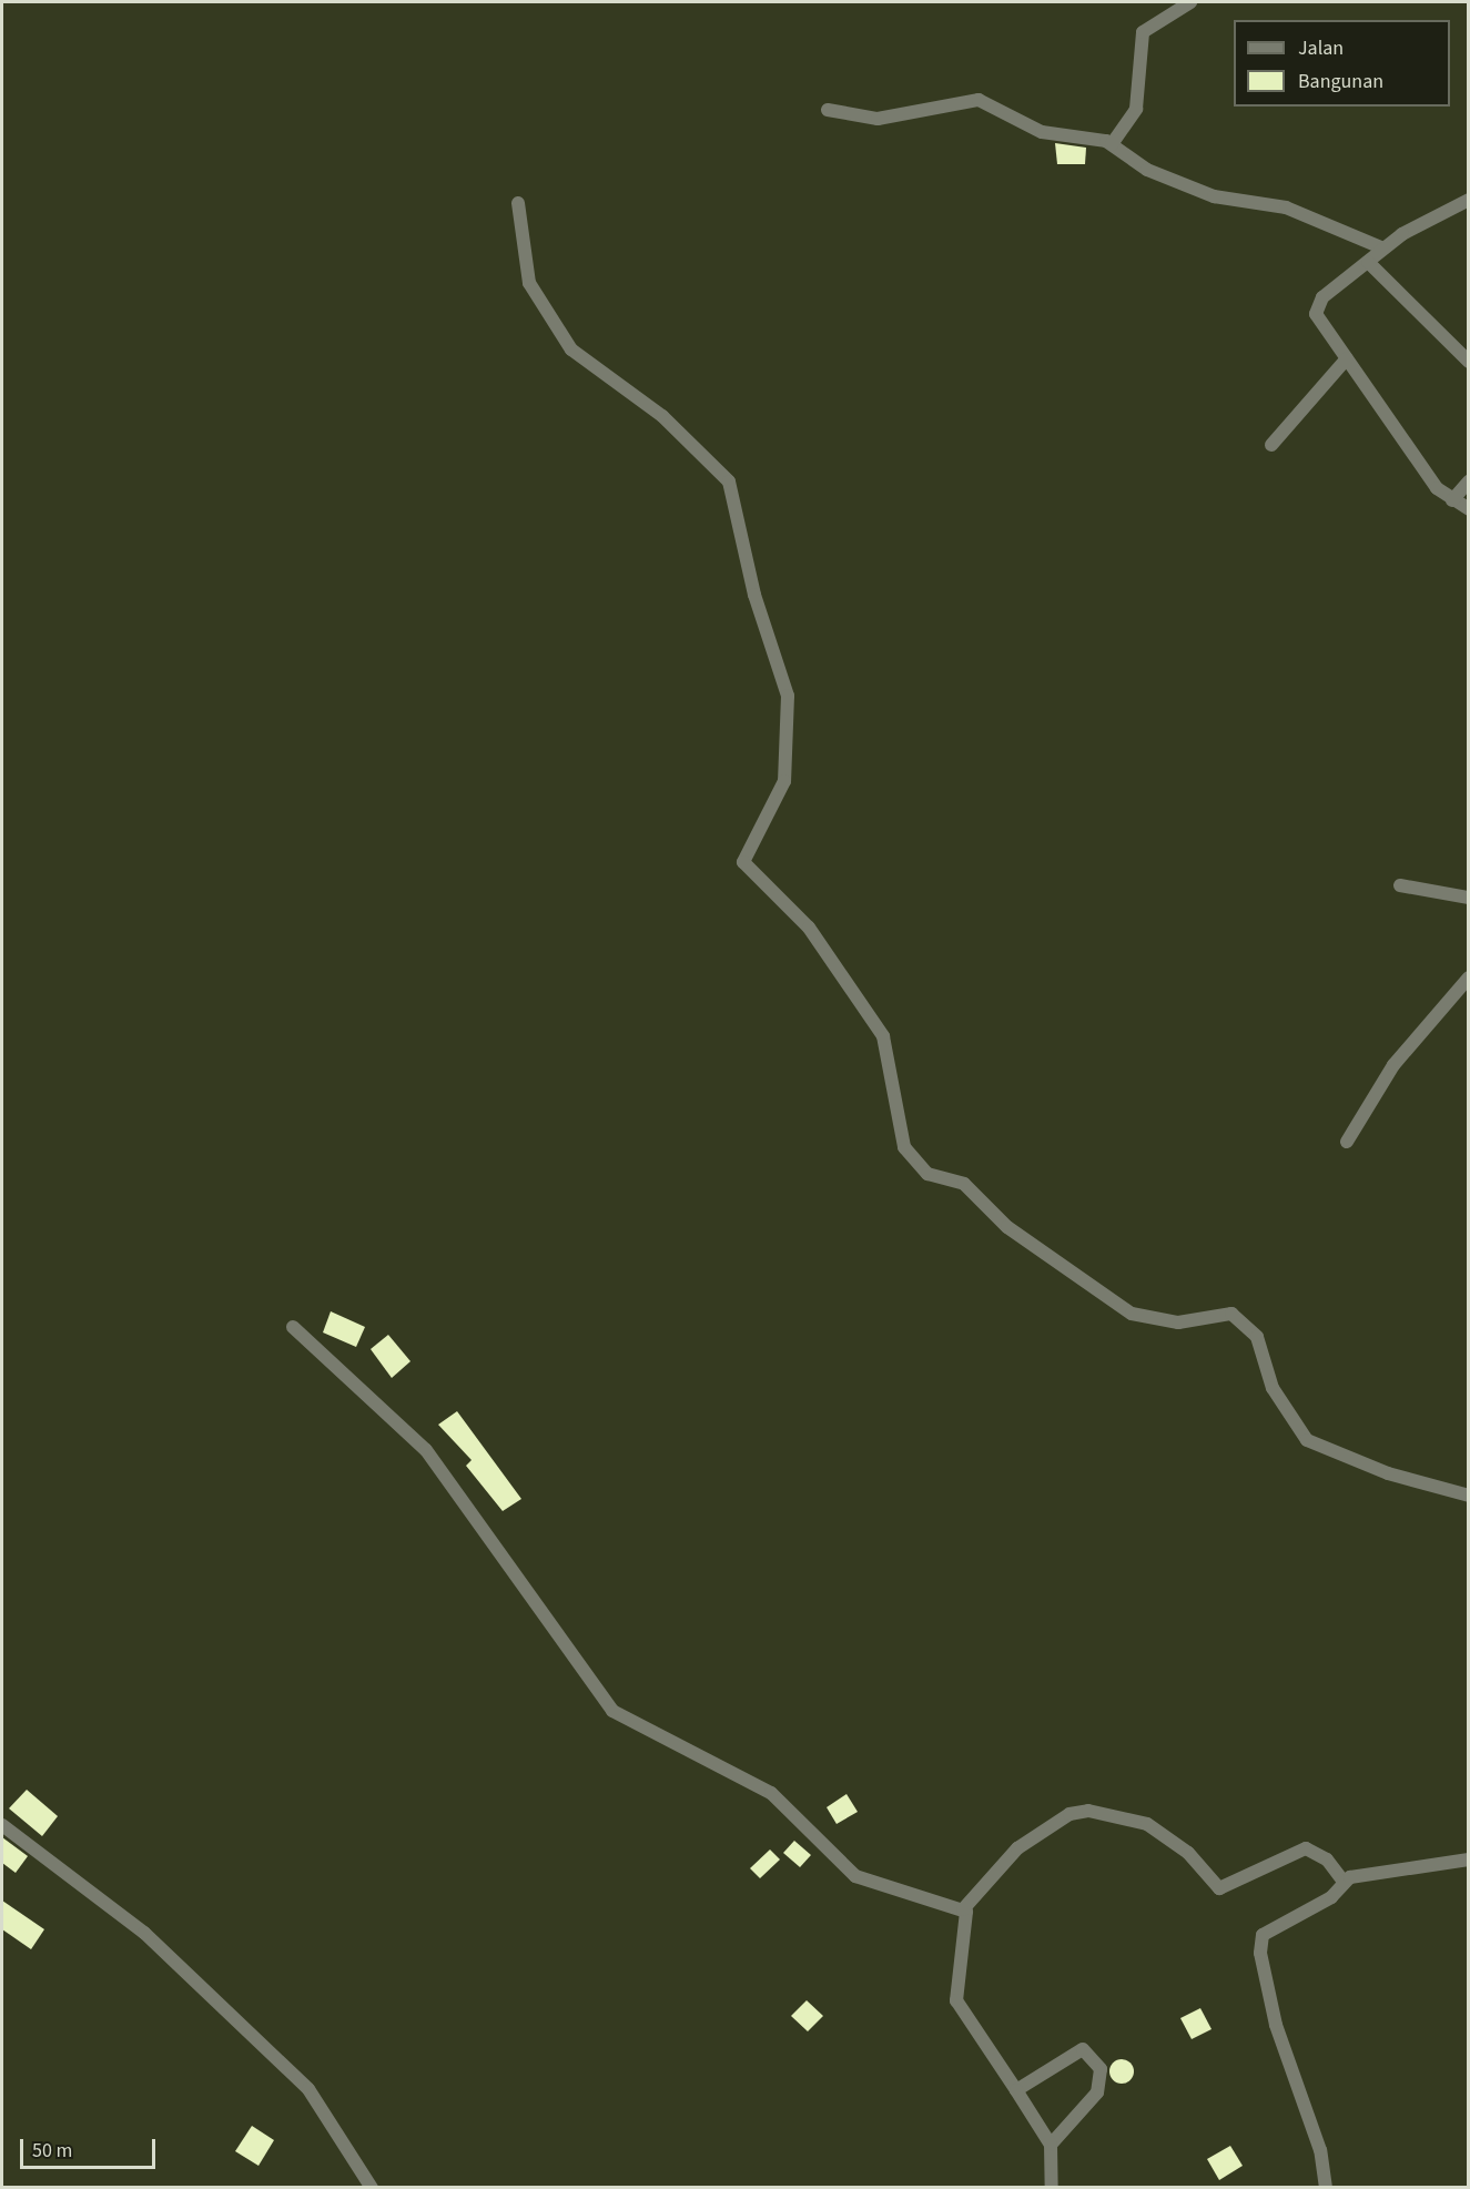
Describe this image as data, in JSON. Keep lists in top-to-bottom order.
{
  "legend": ["Jalan", "Bangunan"],
  "scale_bar": "50 m"
}
